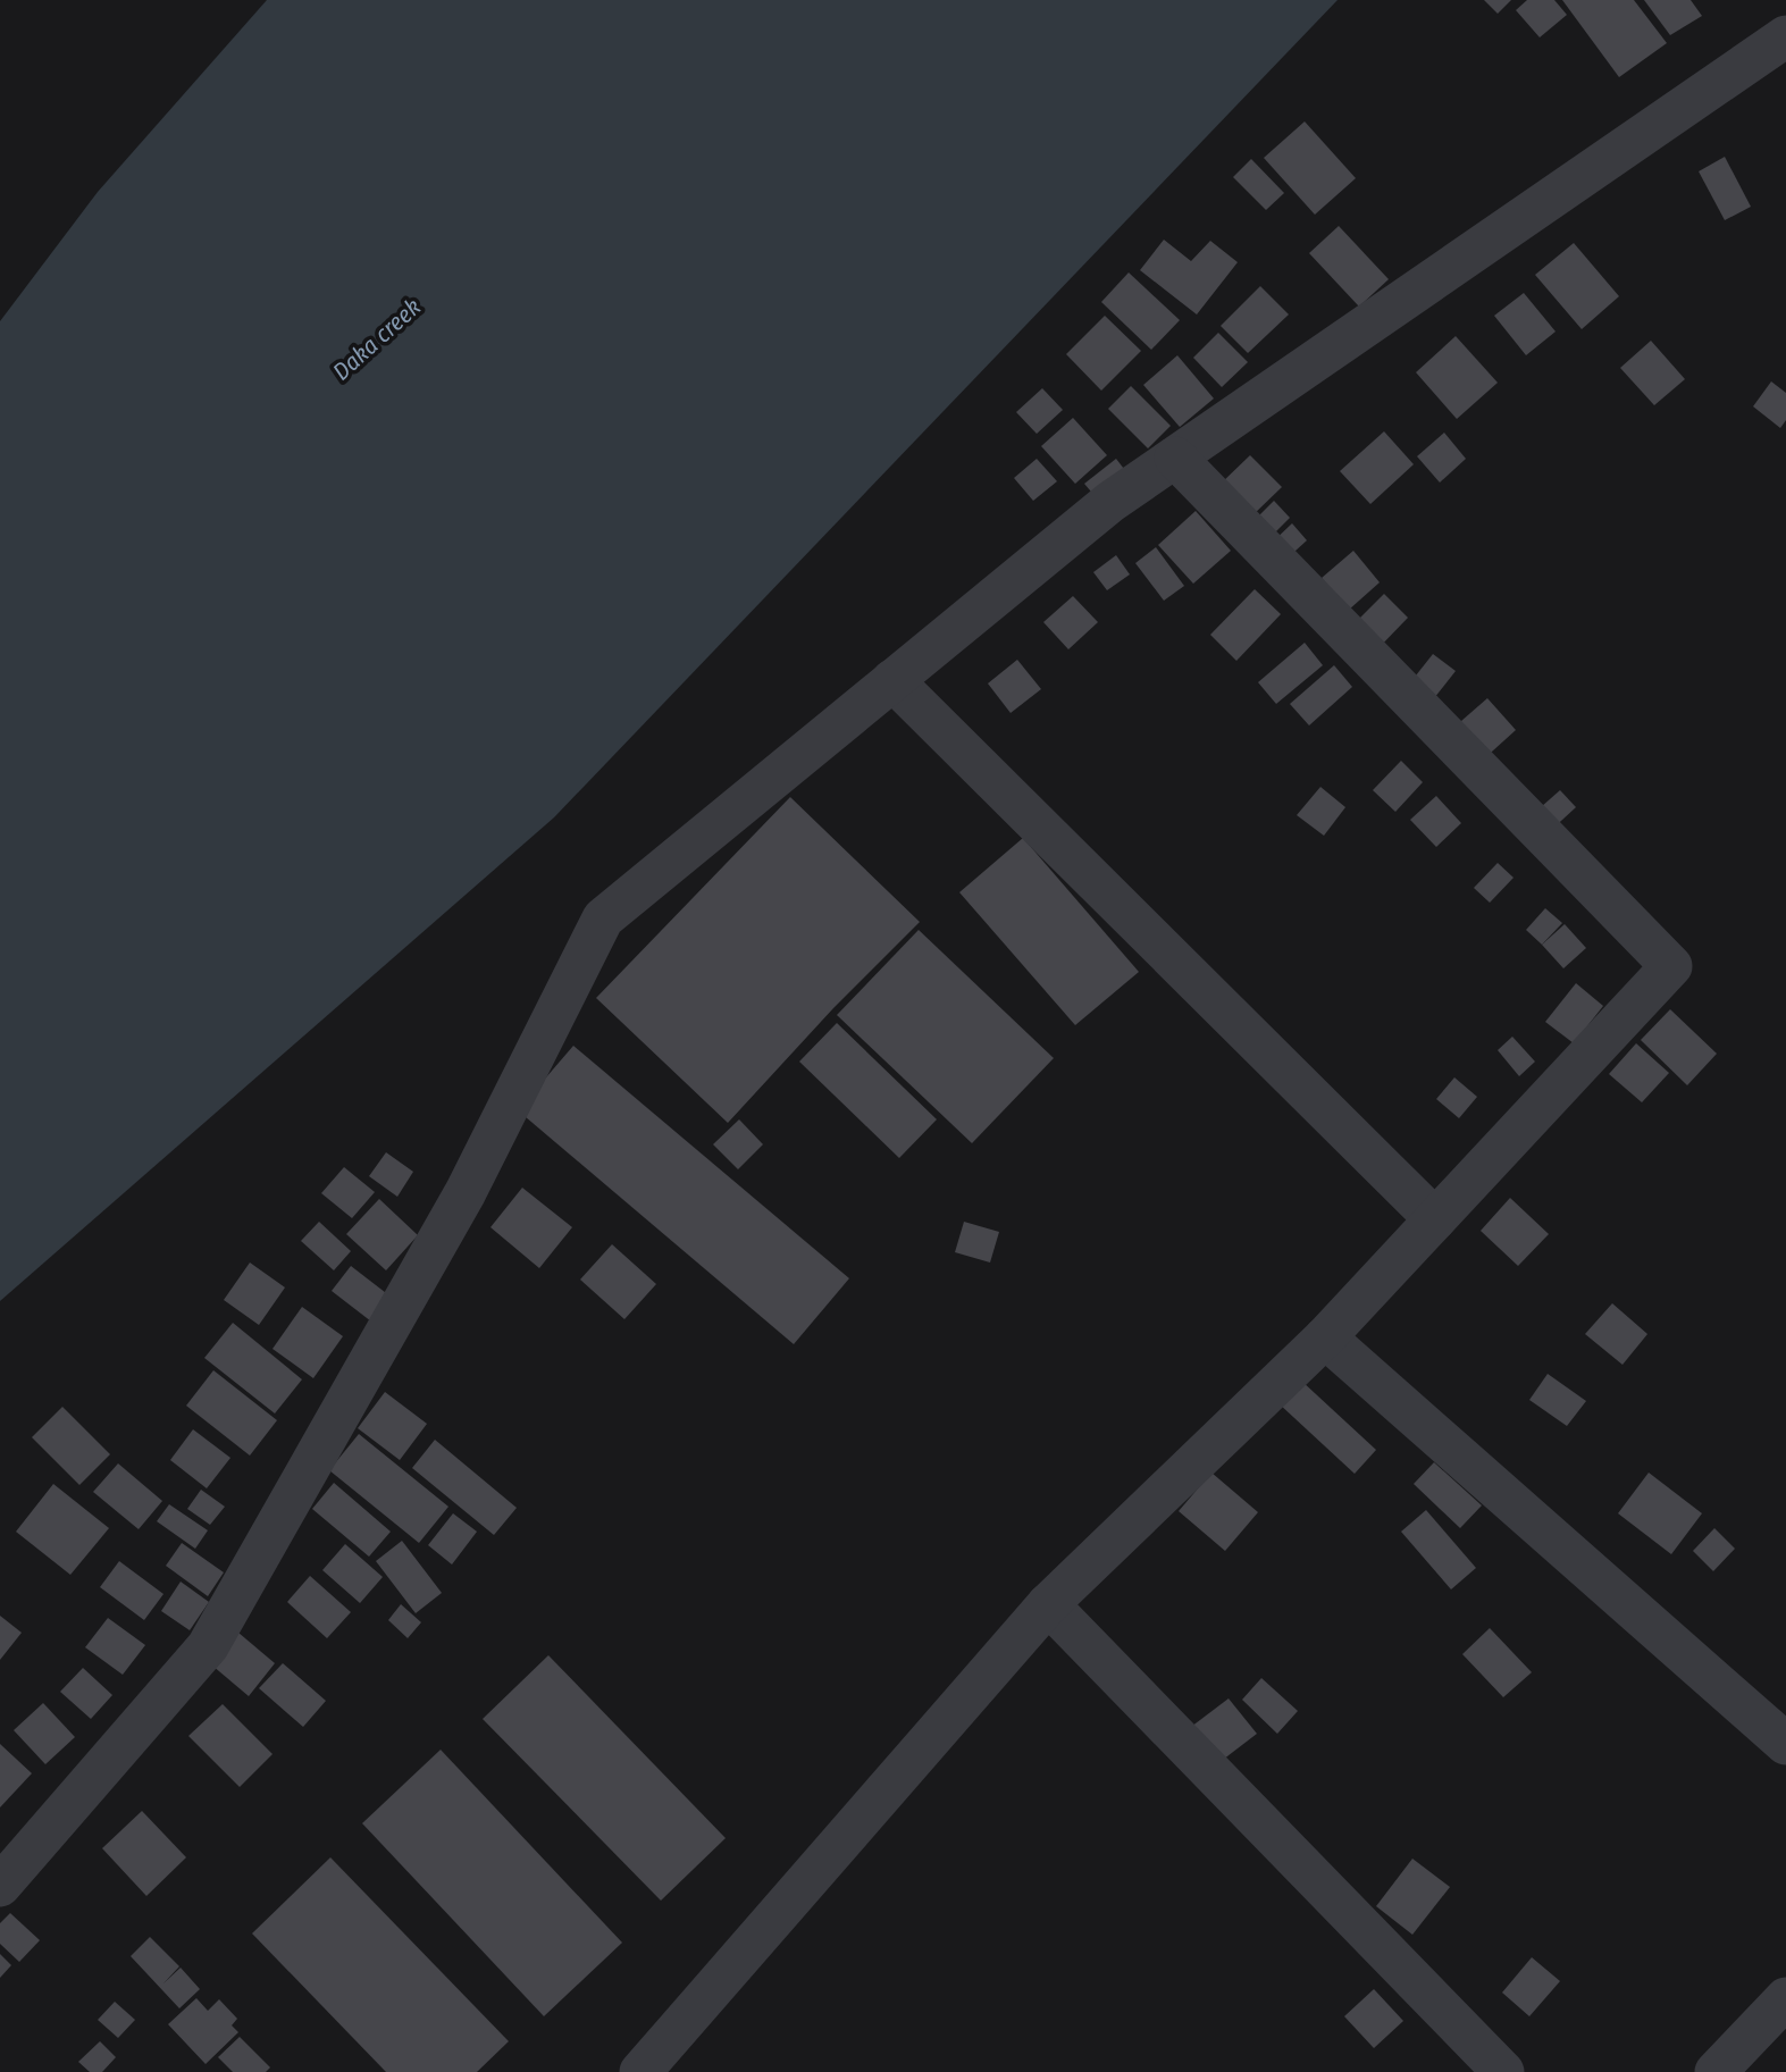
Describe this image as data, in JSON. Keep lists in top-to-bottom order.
{
  "water": ["Daka creek"]
}
